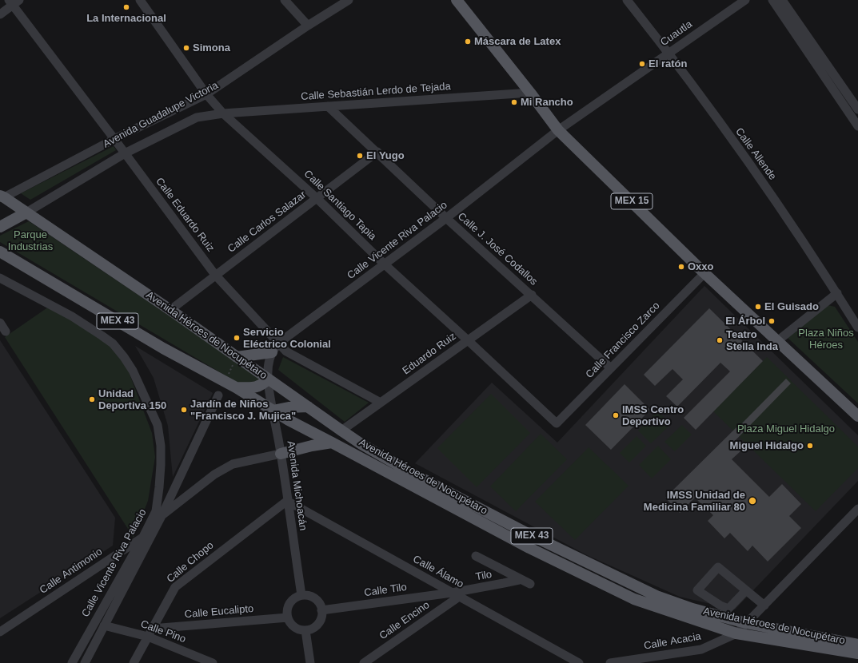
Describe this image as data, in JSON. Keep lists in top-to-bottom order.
{
  "streets": {
    "main road": [
      "Avenida Guadalupe Victoria",
      "MEX 15",
      "MEX 43",
      "Avenida Héroes de Nocupétaro"
    ],
    "street": [
      "Cuautla",
      "Calle Sebastián Lerdo de Tejada",
      "Calle Allende",
      "Calle Santiago Tapia",
      "Calle Eduardo Ruiz",
      "Calle Carlos Salazar",
      "Calle Vicente Riva Palacio",
      "Calle J. José Codallos",
      "Calle Francisco Zarco",
      "Eduardo Ruiz",
      "Avenida Michoacán",
      "Calle Chopo",
      "Calle Antimonio",
      "Calle Álamo",
      "Tilo",
      "Calle Tilo",
      "Calle Eucalipto",
      "Calle Encino",
      "Calle Pino",
      "Calle Acacia"
    ]
  },
  "crossings": [
    ["Cuautla", "Calle Allende"],
    ["Cuautla", "MEX 15"],
    ["Cuautla", "Calle Vicente Riva Palacio"],
    ["Calle Sebastián Lerdo de Tejada", "Avenida Guadalupe Victoria"],
    ["Calle Sebastián Lerdo de Tejada", "MEX 15"],
    ["Calle Sebastián Lerdo de Tejada", "Calle Santiago Tapia"],
    ["Calle Sebastián Lerdo de Tejada", "Calle J. José Codallos"],
    ["Avenida Guadalupe Victoria", "Calle Santiago Tapia"],
    ["Avenida Guadalupe Victoria", "Calle Eduardo Ruiz"],
    ["Avenida Guadalupe Victoria", "Avenida Héroes de Nocupétaro"],
    ["MEX 15", "Calle Vicente Riva Palacio"],
    ["MEX 15", "Calle Francisco Zarco"],
    ["Calle Santiago Tapia", "Calle Carlos Salazar"],
    ["Calle Santiago Tapia", "Calle Vicente Riva Palacio"],
    ["Calle Santiago Tapia", "Calle Francisco Zarco"],
    ["Calle Santiago Tapia", "Eduardo Ruiz"],
    ["Calle Eduardo Ruiz", "Calle Carlos Salazar"],
    ["Calle Eduardo Ruiz", "Calle Vicente Riva Palacio"],
    ["Calle Eduardo Ruiz", "Eduardo Ruiz"],
    ["Calle Carlos Salazar", "Calle J. José Codallos"],
    ["Calle Carlos Salazar", "Avenida Héroes de Nocupétaro"],
    ["Calle Vicente Riva Palacio", "Calle J. José Codallos"],
    ["Calle Vicente Riva Palacio", "Avenida Héroes de Nocupétaro"],
    ["Calle Vicente Riva Palacio", "Avenida Michoacán"],
    ["Calle Vicente Riva Palacio", "Calle Antimonio"],
    ["Calle Vicente Riva Palacio", "Calle Pino"],
    ["Calle J. José Codallos", "Calle Francisco Zarco"],
    ["Calle J. José Codallos", "Eduardo Ruiz"],
    ["Avenida Héroes de Nocupétaro", "Eduardo Ruiz"],
    ["Avenida Héroes de Nocupétaro", "Avenida Michoacán"],
    ["Avenida Héroes de Nocupétaro", "Calle Acacia"],
    ["Avenida Michoacán", "Calle Chopo"],
    ["Avenida Michoacán", "Calle Álamo"],
    ["Avenida Michoacán", "Calle Tilo"],
    ["Avenida Michoacán", "Calle Eucalipto"],
    ["Calle Chopo", "Calle Álamo"],
    ["Calle Chopo", "Calle Eucalipto"],
    ["Calle Chopo", "Calle Pino"],
    ["Calle Álamo", "Tilo"],
    ["Calle Álamo", "Calle Tilo"],
    ["Calle Álamo", "Calle Encino"],
    ["Tilo", "Calle Tilo"],
    ["Tilo", "Calle Encino"],
    ["Calle Tilo", "Calle Eucalipto"],
    ["Calle Tilo", "Calle Encino"],
    ["Calle Eucalipto", "Calle Pino"]
  ],
  "parks": ["Parque Industrias", "Plaza Niños Héroes", "Plaza Miguel Hidalgo"],
  "places": [
    "La Internacional",
    "Máscara de Latex",
    "Simona",
    "El ratón",
    "Mi Rancho",
    "El Yugo",
    "Oxxo",
    "El Guisado",
    "El Árbol",
    "Servicio Eléctrico Colonial",
    "Teatro Stella Inda",
    "Unidad Deportiva 150",
    "Jardín de Niños \"Francisco J. Mujica\"",
    "IMSS Centro Deportivo",
    "Miguel Hidalgo",
    "IMSS Unidad de Medicina Familiar 80"
  ]
}
